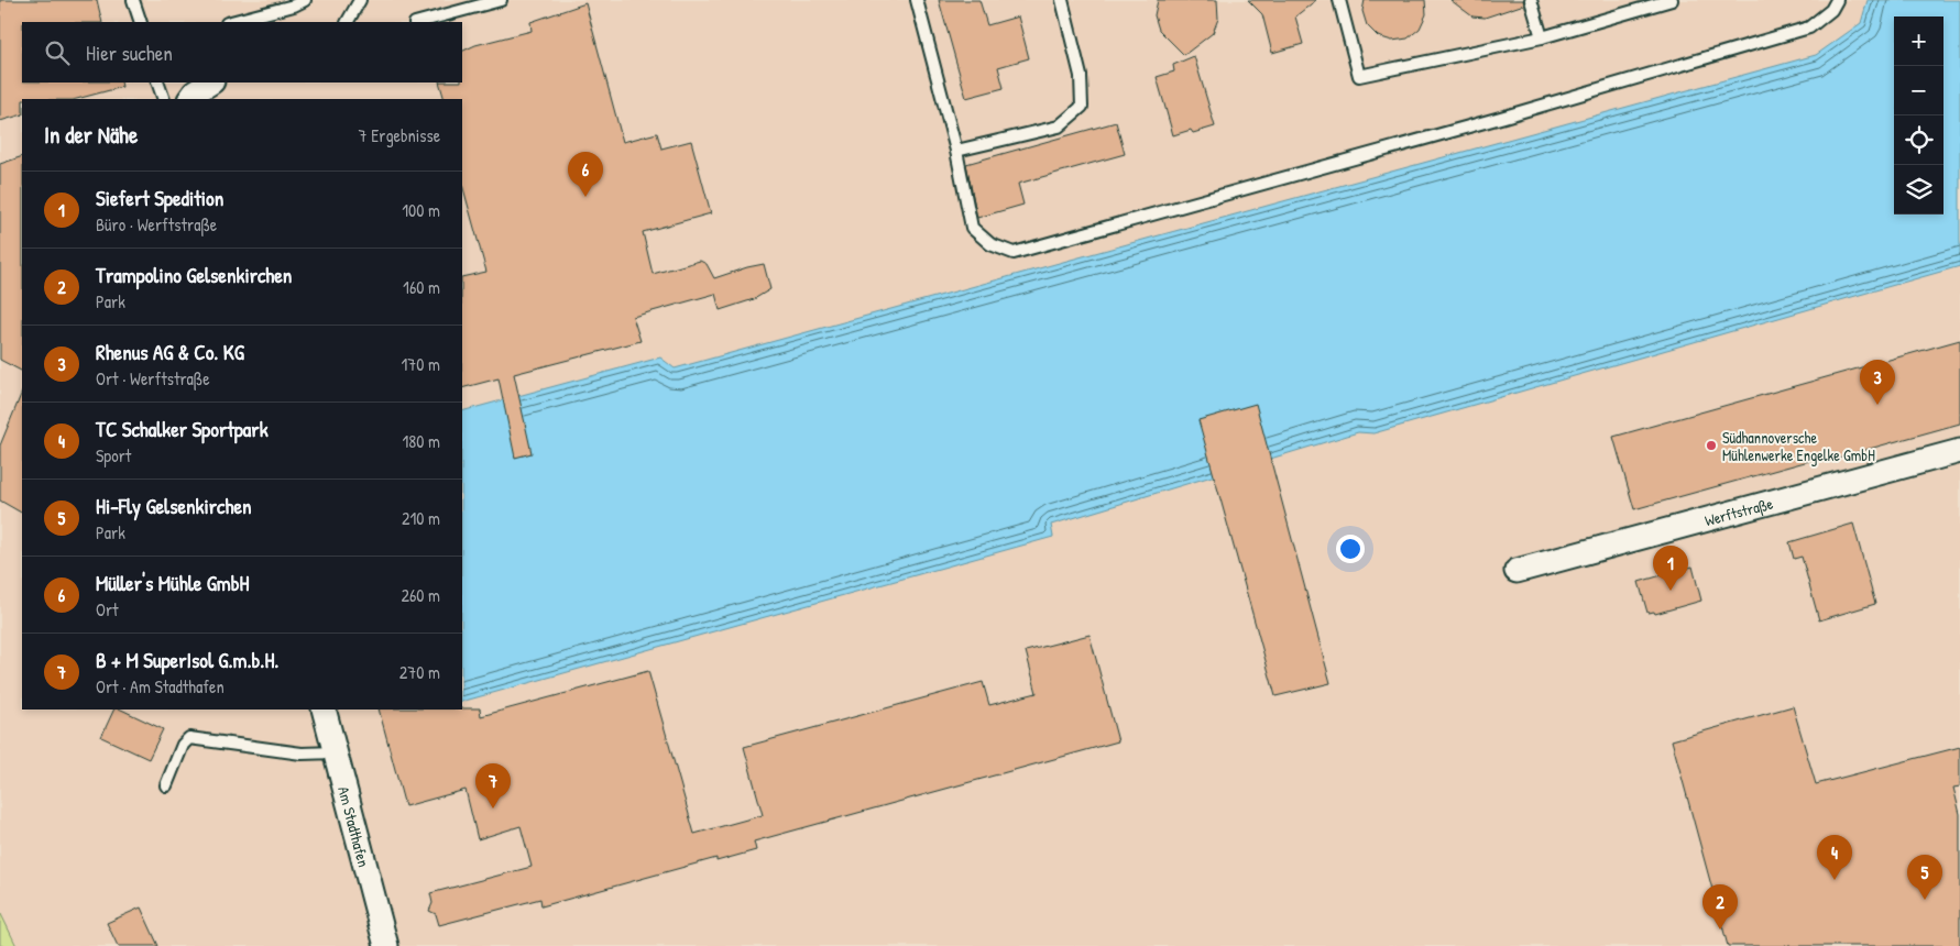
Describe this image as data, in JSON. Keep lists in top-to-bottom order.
{
  "streets": {
    "street": ["Werftstraße", "Am Stadthafen"]
  },
  "places": ["Südhannoversche Mühlenwerke Engelke GmbH"],
  "page": {
    "map_buttons": ["+", "−"],
    "search": "Hier suchen",
    "heading": ["In der Nähe", "7 Ergebnisse"],
    "pins": [
      "6",
      "3",
      "1",
      "7",
      "4",
      "5",
      "2"
    ],
    "list": [
      {
        "mark": "1",
        "name": "Siefert Spedition",
        "note": "Büro · Werftstraße",
        "value": "100 m"
      },
      {
        "mark": "2",
        "name": "Trampolino Gelsenkirchen",
        "note": "Park",
        "value": "160 m"
      },
      {
        "mark": "3",
        "name": "Rhenus AG & Co. KG",
        "note": "Ort · Werftstraße",
        "value": "170 m"
      },
      {
        "mark": "4",
        "name": "TC Schalker Sportpark",
        "note": "Sport",
        "value": "180 m"
      },
      {
        "mark": "5",
        "name": "Hi-Fly Gelsenkirchen",
        "note": "Park",
        "value": "210 m"
      },
      {
        "mark": "6",
        "name": "Müller's Mühle GmbH",
        "note": "Ort",
        "value": "260 m"
      },
      {
        "mark": "7",
        "name": "B + M SuperIsol G.m.b.H.",
        "note": "Ort · Am Stadthafen",
        "value": "270 m"
      }
    ]
  }
}
